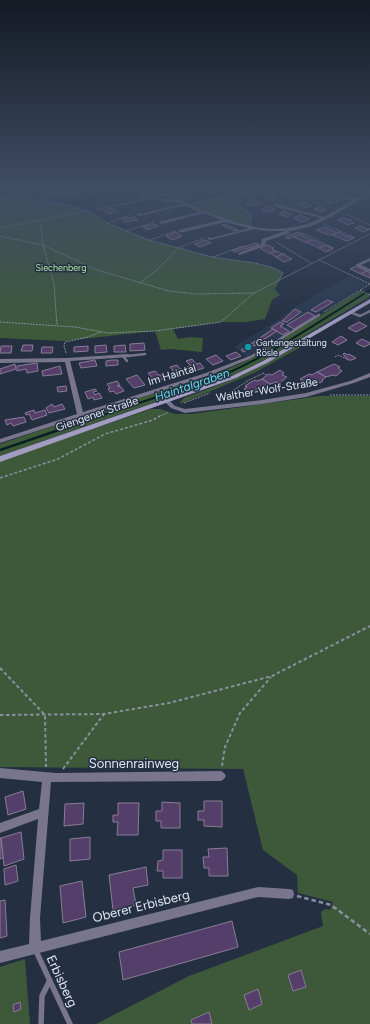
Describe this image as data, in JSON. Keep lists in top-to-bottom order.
{
  "streets": {
    "main road": ["Giengener Straße"],
    "street": [
      "Im Haintal",
      "Walther-Wolf-Straße",
      "Sonnenrainweg",
      "Oberer Erbisberg"
    ],
    "lane": ["Erbisberg"]
  },
  "crossings": [
    ["Walther-Wolf-Straße", "Giengener Straße"],
    ["Oberer Erbisberg", "Erbisberg"]
  ],
  "water": ["Haintalgraben"],
  "parks": ["Siechenberg"],
  "places": ["Gartengestaltung Rösle"]
}
